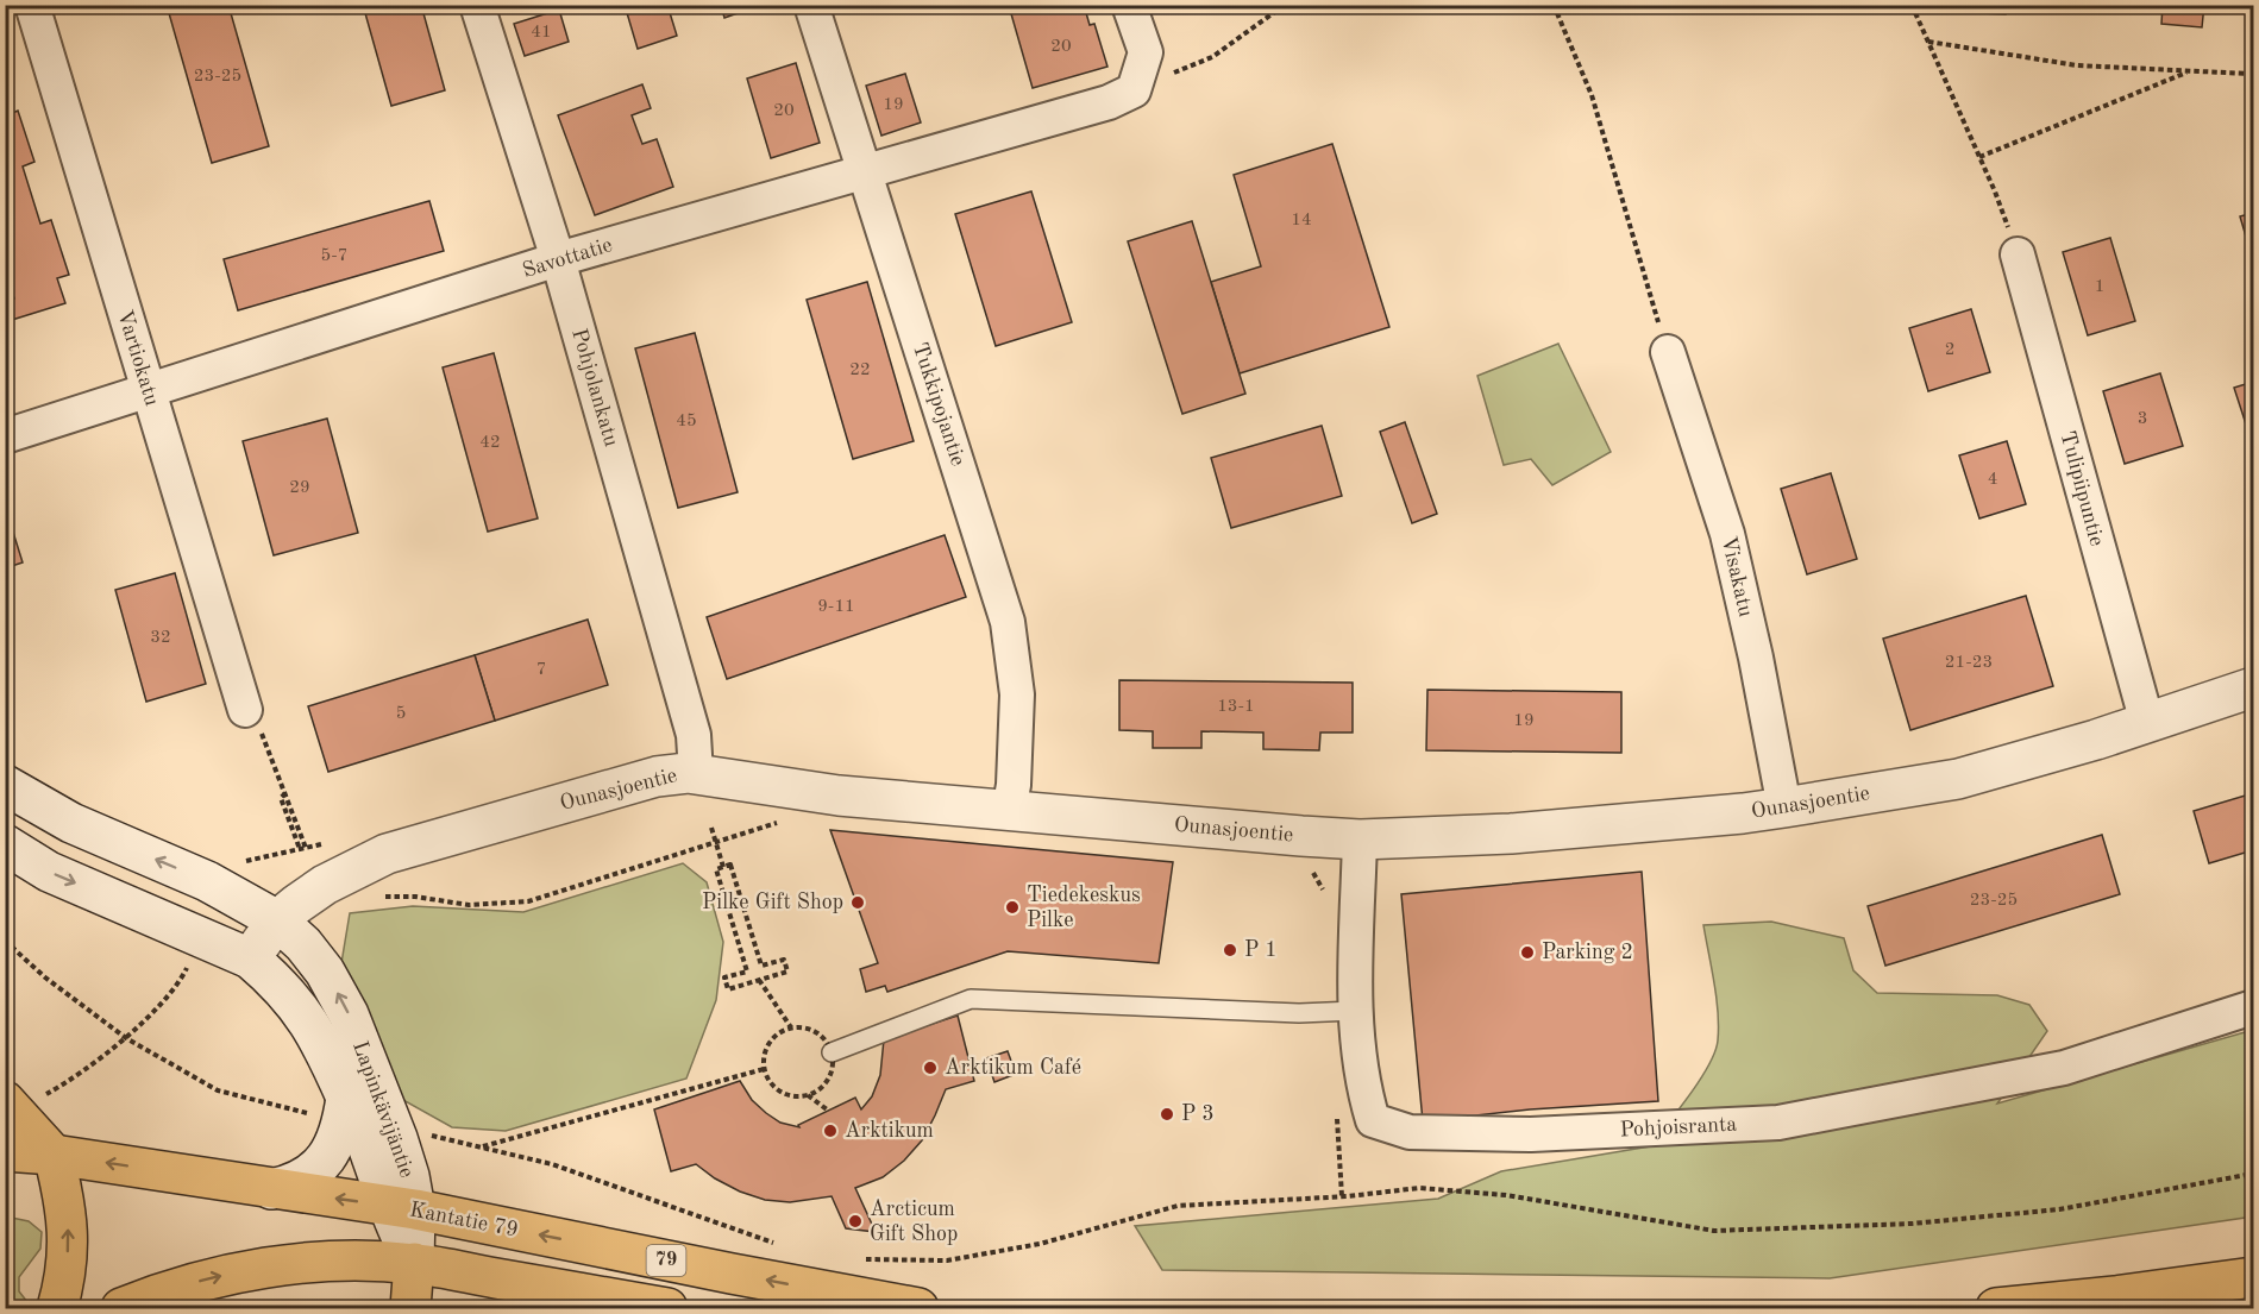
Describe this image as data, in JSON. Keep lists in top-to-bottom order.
{
  "streets": {
    "main road": ["Kantatie 79", "79"],
    "street": [
      "Savottatie",
      "Vartiokatu",
      "Pohjolankatu",
      "Tukkipojantie",
      "Tulipiipuntie",
      "Visakatu",
      "Ounasjoentie",
      "Lapinkävijäntie",
      "Pohjoisranta"
    ]
  },
  "crossings": [
    ["Savottatie", "Vartiokatu"],
    ["Savottatie", "Pohjolankatu"],
    ["Savottatie", "Tukkipojantie"],
    ["Pohjolankatu", "Ounasjoentie"],
    ["Tukkipojantie", "Ounasjoentie"],
    ["Tulipiipuntie", "Ounasjoentie"],
    ["Visakatu", "Ounasjoentie"],
    ["Ounasjoentie", "Lapinkävijäntie"],
    ["Ounasjoentie", "Pohjoisranta"],
    ["Lapinkävijäntie", "Kantatie 79"],
    ["Lapinkävijäntie", "79"]
  ],
  "places": [
    "Pilke Gift Shop",
    "Tiedekeskus Pilke",
    "P 1",
    "Parking 2",
    "Arktikum Café",
    "P 3",
    "Arktikum",
    "Arcticum Gift Shop"
  ],
  "house_numbers": [
    "41",
    "20",
    "23-25",
    "19",
    "20",
    "14",
    "5-7",
    "1",
    "2",
    "22",
    "3",
    "45",
    "42",
    "4",
    "29",
    "9-11",
    "32",
    "21-23",
    "7",
    "13-1",
    "5",
    "19",
    "23-25"
  ]
}
